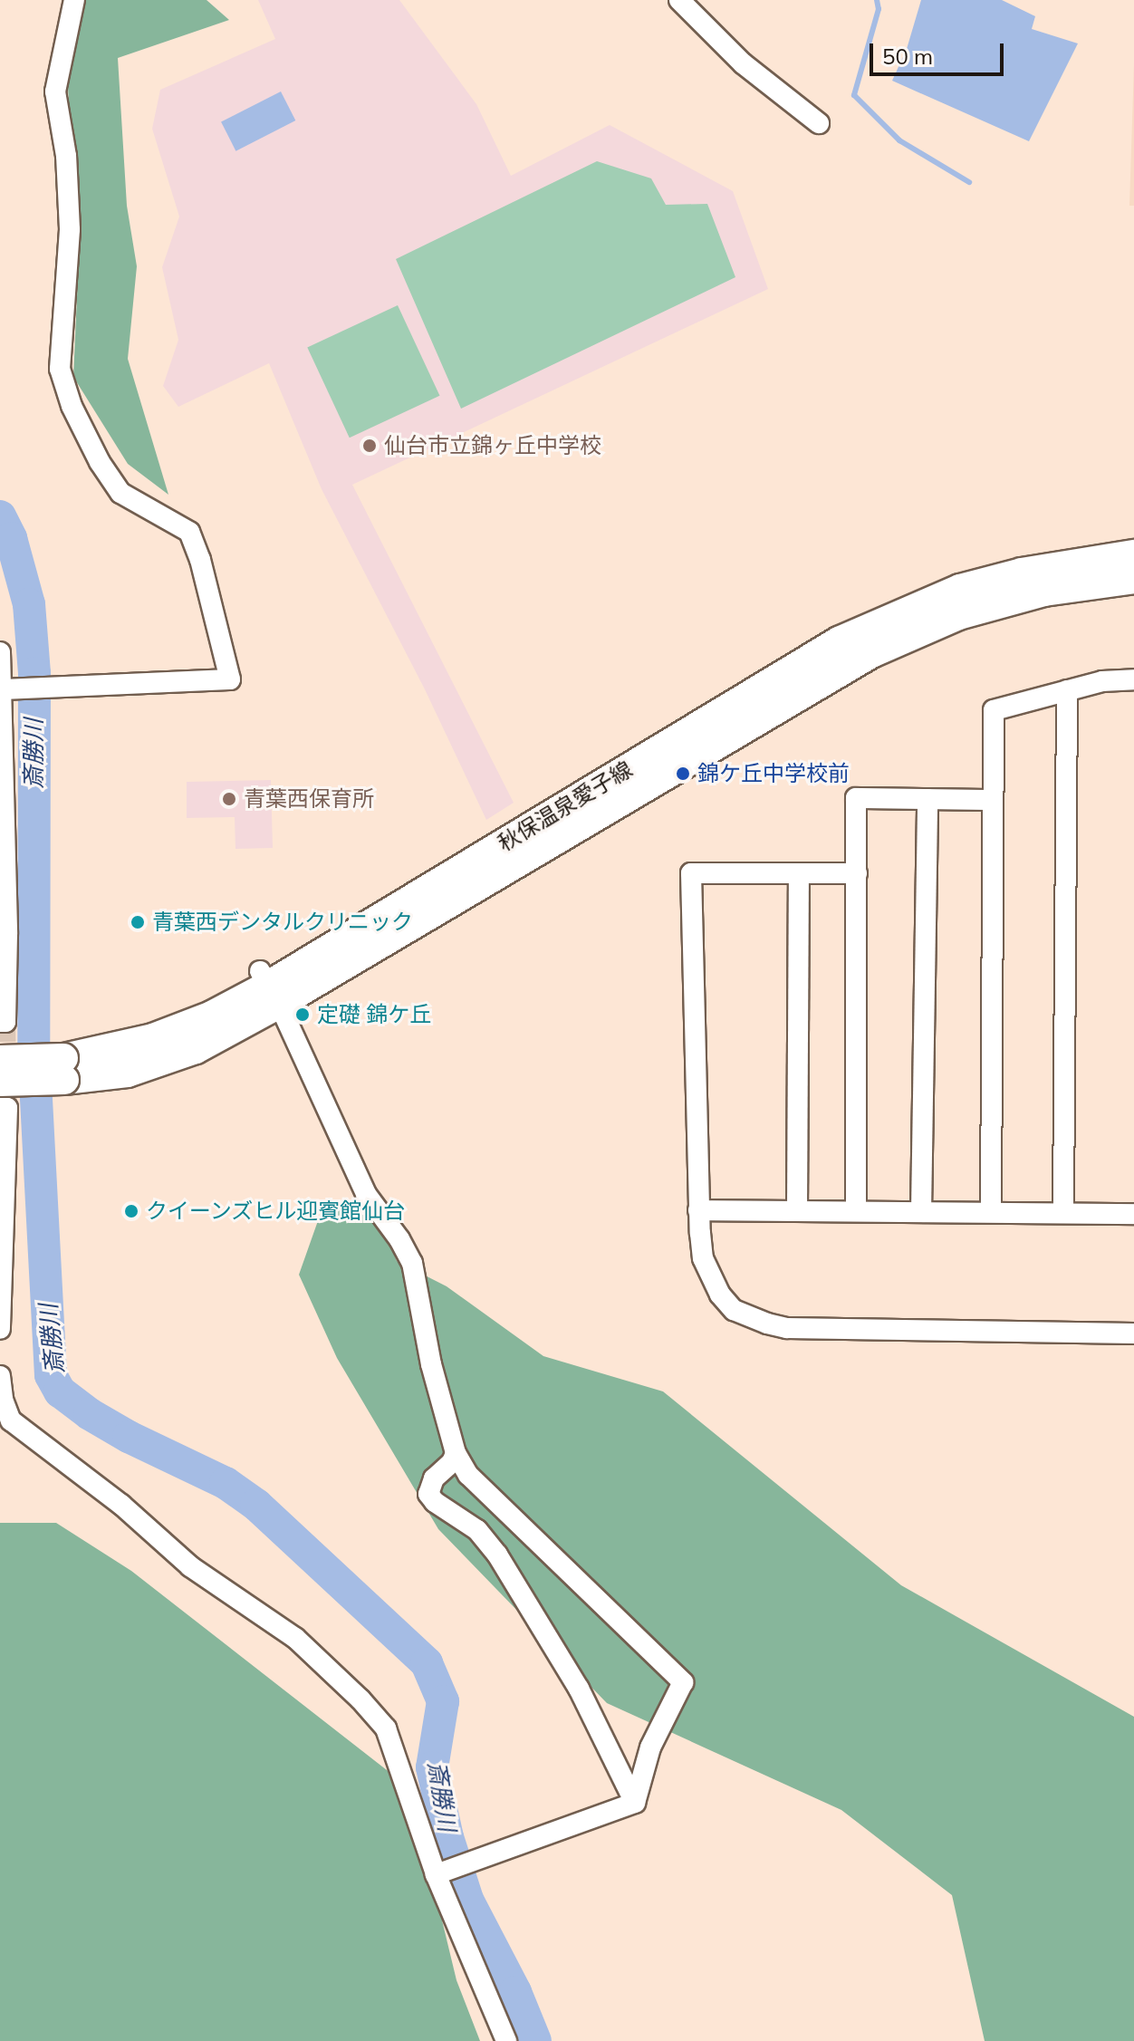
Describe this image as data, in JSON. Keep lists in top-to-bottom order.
{
  "streets": {
    "main road": ["秋保温泉愛子線"]
  },
  "water": ["斎勝川"],
  "places": [
    "仙台市立錦ヶ丘中学校",
    "錦ケ丘中学校前",
    "青葉西保育所",
    "青葉西デンタルクリニック",
    "定礎 錦ケ丘",
    "クイーンズヒル迎賓館仙台"
  ],
  "scale_bar": "50 m"
}
